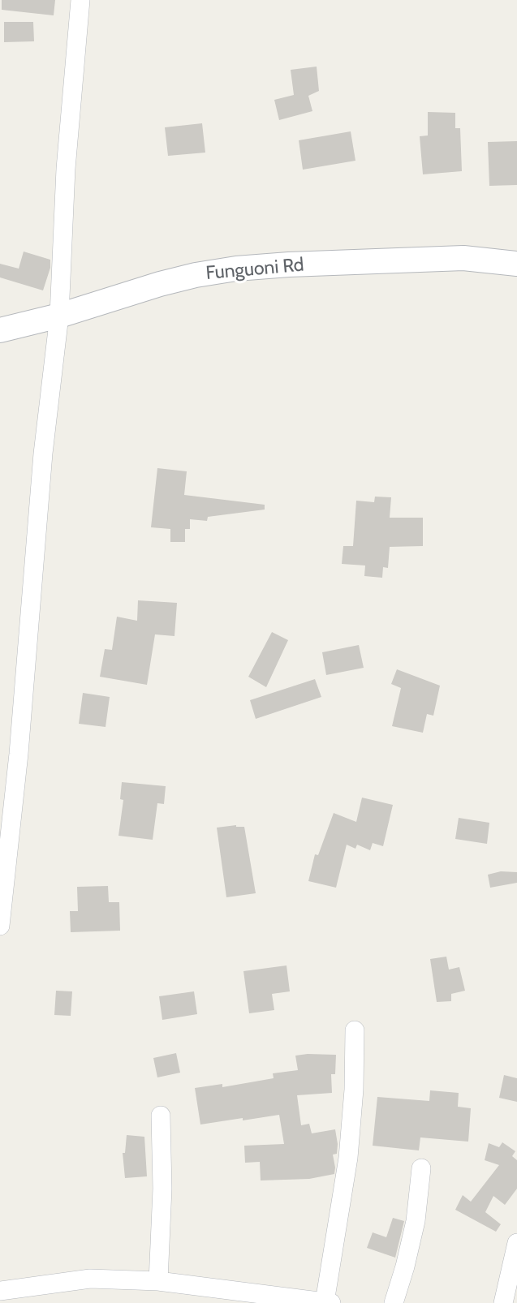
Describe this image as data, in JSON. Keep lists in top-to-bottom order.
{
  "streets": {
    "street": ["Funguoni Rd"]
  }
}
